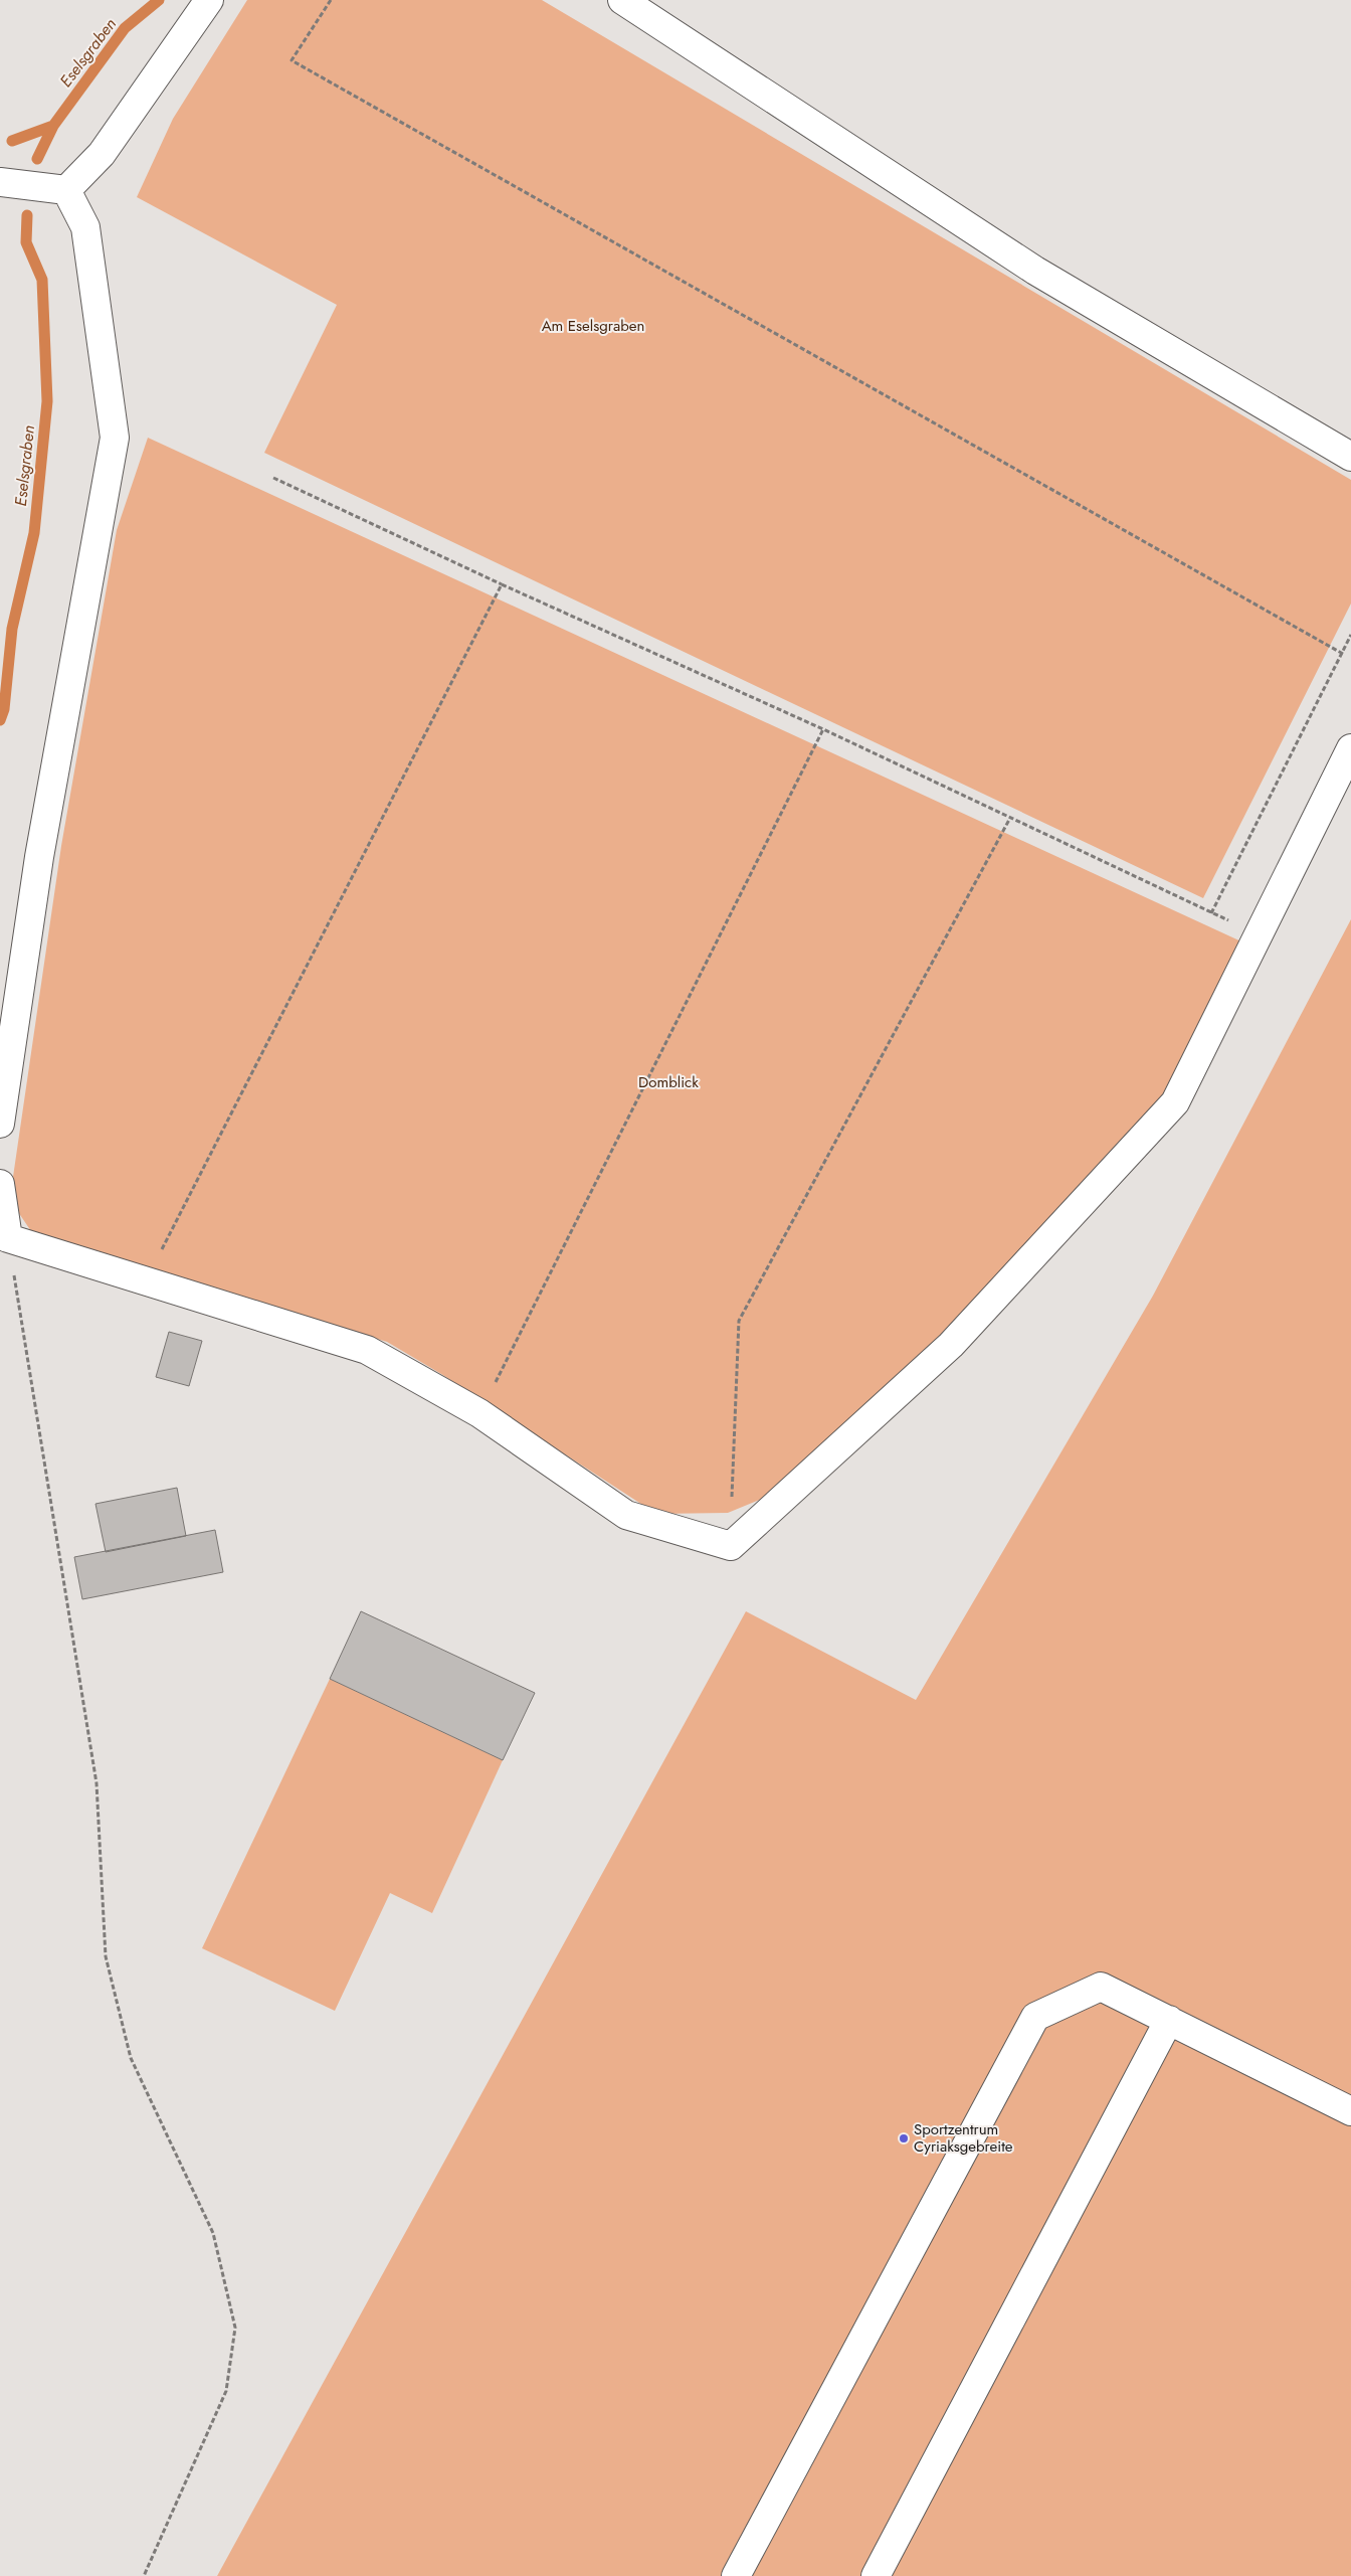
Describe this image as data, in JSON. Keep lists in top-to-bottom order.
{
  "water": ["Eselsgraben"],
  "parks": ["Am Eselsgraben", "Domblick"],
  "places": ["Sportzentrum Cyriaksgebreite"]
}
